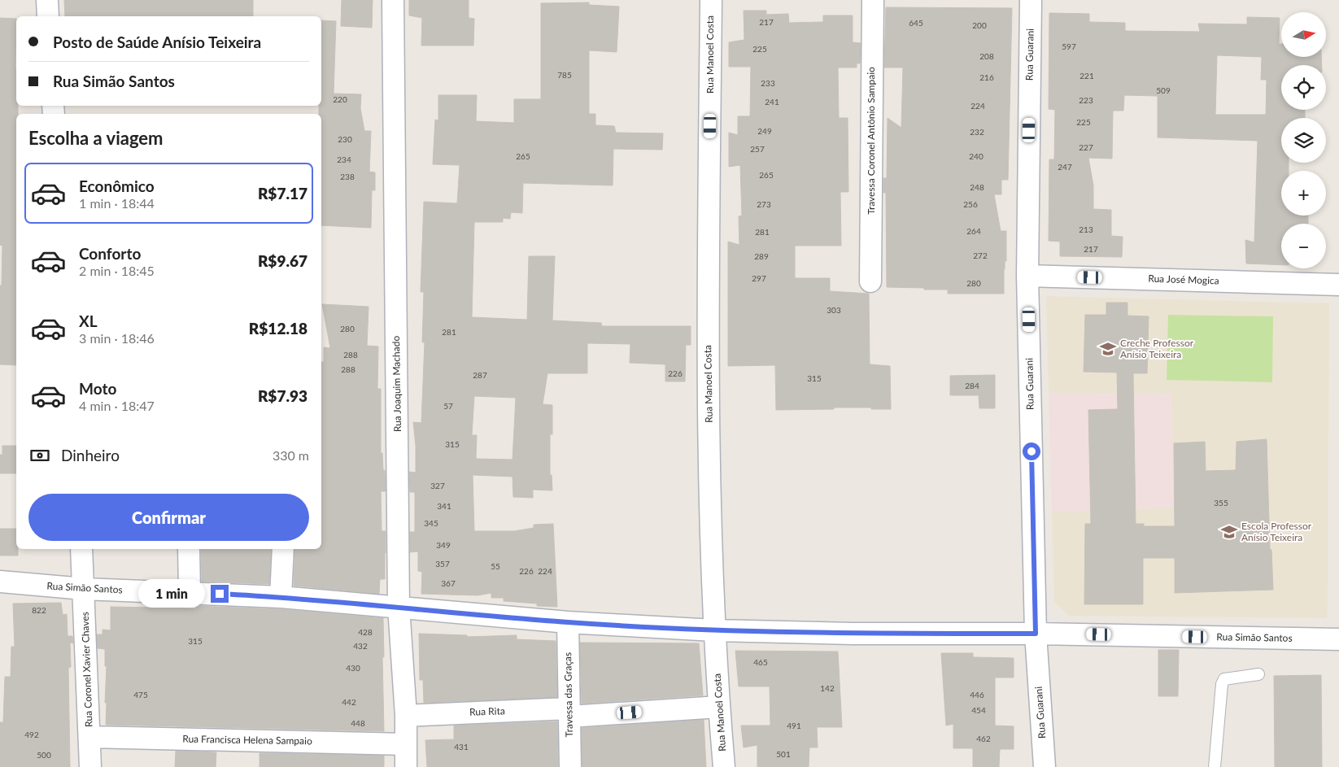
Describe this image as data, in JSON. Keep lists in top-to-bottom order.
{
  "streets": {
    "street": [
      "Rua Manoel Costa",
      "Rua Guarani",
      "Travessa Coronel Antônio Sampaio",
      "Rua José Mogica",
      "Rua Joaquim Machado",
      "Rua Simão Santos",
      "Rua Coronel Xavier Chaves",
      "Travessa das Graças",
      "Rua Rita",
      "Rua Francisca Helena Sampaio"
    ]
  },
  "crossings": [
    ["Rua Manoel Costa", "Rua Simão Santos"],
    ["Rua Manoel Costa", "Rua Rita"],
    ["Rua Guarani", "Rua José Mogica"],
    ["Rua Guarani", "Rua Simão Santos"],
    ["Rua Joaquim Machado", "Rua Simão Santos"],
    ["Rua Joaquim Machado", "Rua Rita"],
    ["Rua Joaquim Machado", "Rua Francisca Helena Sampaio"],
    ["Rua Simão Santos", "Rua Coronel Xavier Chaves"],
    ["Rua Simão Santos", "Travessa das Graças"],
    ["Rua Coronel Xavier Chaves", "Rua Francisca Helena Sampaio"],
    ["Travessa das Graças", "Rua Rita"]
  ],
  "places": {
    "school or university": ["Creche Professor Anísio Teixeira", "Escola Professor Anísio Teixeira"]
  },
  "house_numbers": [
    "217",
    "645",
    "200",
    "597",
    "225",
    "208",
    "785",
    "221",
    "216",
    "233",
    "509",
    "220",
    "223",
    "241",
    "224",
    "225",
    "249",
    "232",
    "230",
    "227",
    "257",
    "265",
    "240",
    "234",
    "247",
    "265",
    "238",
    "248",
    "273",
    "256",
    "213",
    "264",
    "281",
    "217",
    "272",
    "289",
    "297",
    "280",
    "303",
    "280",
    "281",
    "288",
    "288",
    "226",
    "287",
    "315",
    "284",
    "57",
    "315",
    "327",
    "355",
    "341",
    "345",
    "349",
    "357",
    "55",
    "226",
    "224",
    "367",
    "822",
    "428",
    "315",
    "432",
    "465",
    "430",
    "142",
    "475",
    "446",
    "442",
    "454",
    "448",
    "491",
    "492",
    "462",
    "431",
    "501",
    "500"
  ],
  "north": "right",
  "page": {
    "map_buttons": ["+", "−"],
    "banner": ["Posto de Saúde Anísio Teixeira", "Rua Simão Santos"],
    "heading": "Escolha a viagem",
    "list": [
      {
        "name": "Econômico",
        "note": "1 min · 18:44",
        "value": "R$7.17"
      },
      {
        "name": "Conforto",
        "note": "2 min · 18:45",
        "value": "R$9.67"
      },
      {
        "name": "XL",
        "note": "3 min · 18:46",
        "value": "R$12.18"
      },
      {
        "name": "Moto",
        "note": "4 min · 18:47",
        "value": "R$7.93"
      }
    ],
    "pay": ["Dinheiro", "330 m"],
    "buttons": "Confirmar",
    "bubble": "1 min"
  }
}
